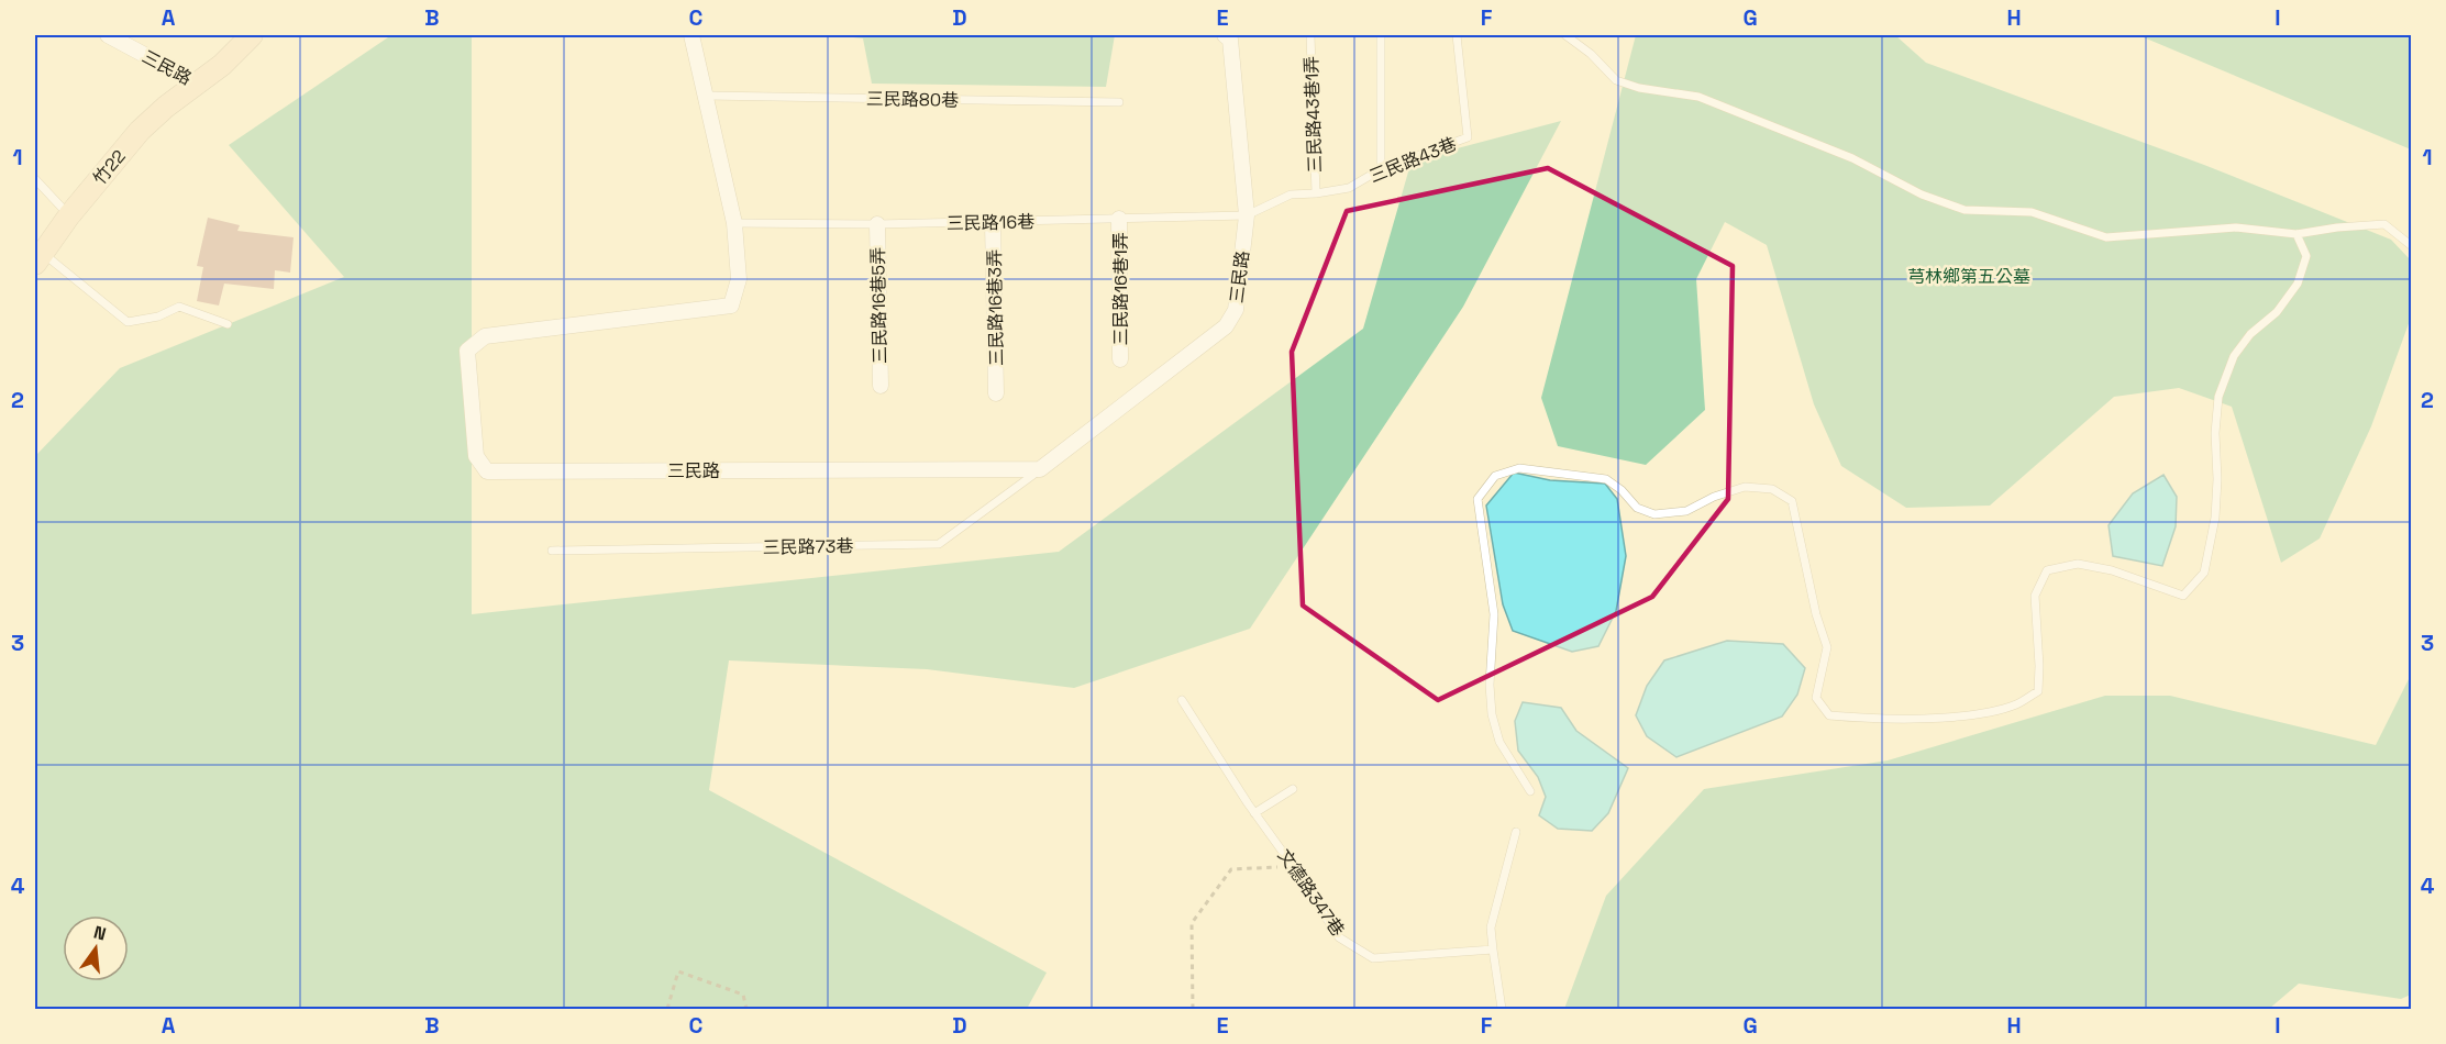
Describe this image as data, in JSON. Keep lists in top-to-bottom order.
{
  "streets": {
    "street": [
      "三民路",
      "竹22",
      "三民路16巷1弄",
      "三民路16巷5弄",
      "三民路16巷3弄"
    ],
    "lane": [
      "三民路80巷",
      "三民路43巷1弄",
      "三民路43巷",
      "三民路16巷",
      "三民路73巷",
      "文德路347巷"
    ]
  },
  "crossings": [
    ["三民路", "三民路80巷"],
    ["三民路", "三民路43巷"],
    ["三民路", "竹22"],
    ["三民路", "三民路16巷"],
    ["三民路", "三民路73巷"],
    ["三民路43巷1弄", "三民路43巷"],
    ["三民路43巷", "三民路16巷"],
    ["三民路16巷", "三民路16巷1弄"],
    ["三民路16巷", "三民路16巷5弄"],
    ["三民路16巷", "三民路16巷3弄"]
  ],
  "parks": ["芎林鄉第五公墓"],
  "north": "top",
  "grid": {
    "columns": [
      "A",
      "B",
      "C",
      "D",
      "E",
      "F",
      "G",
      "H",
      "I"
    ],
    "rows": [
      "1",
      "2",
      "3",
      "4"
    ]
  }
}
